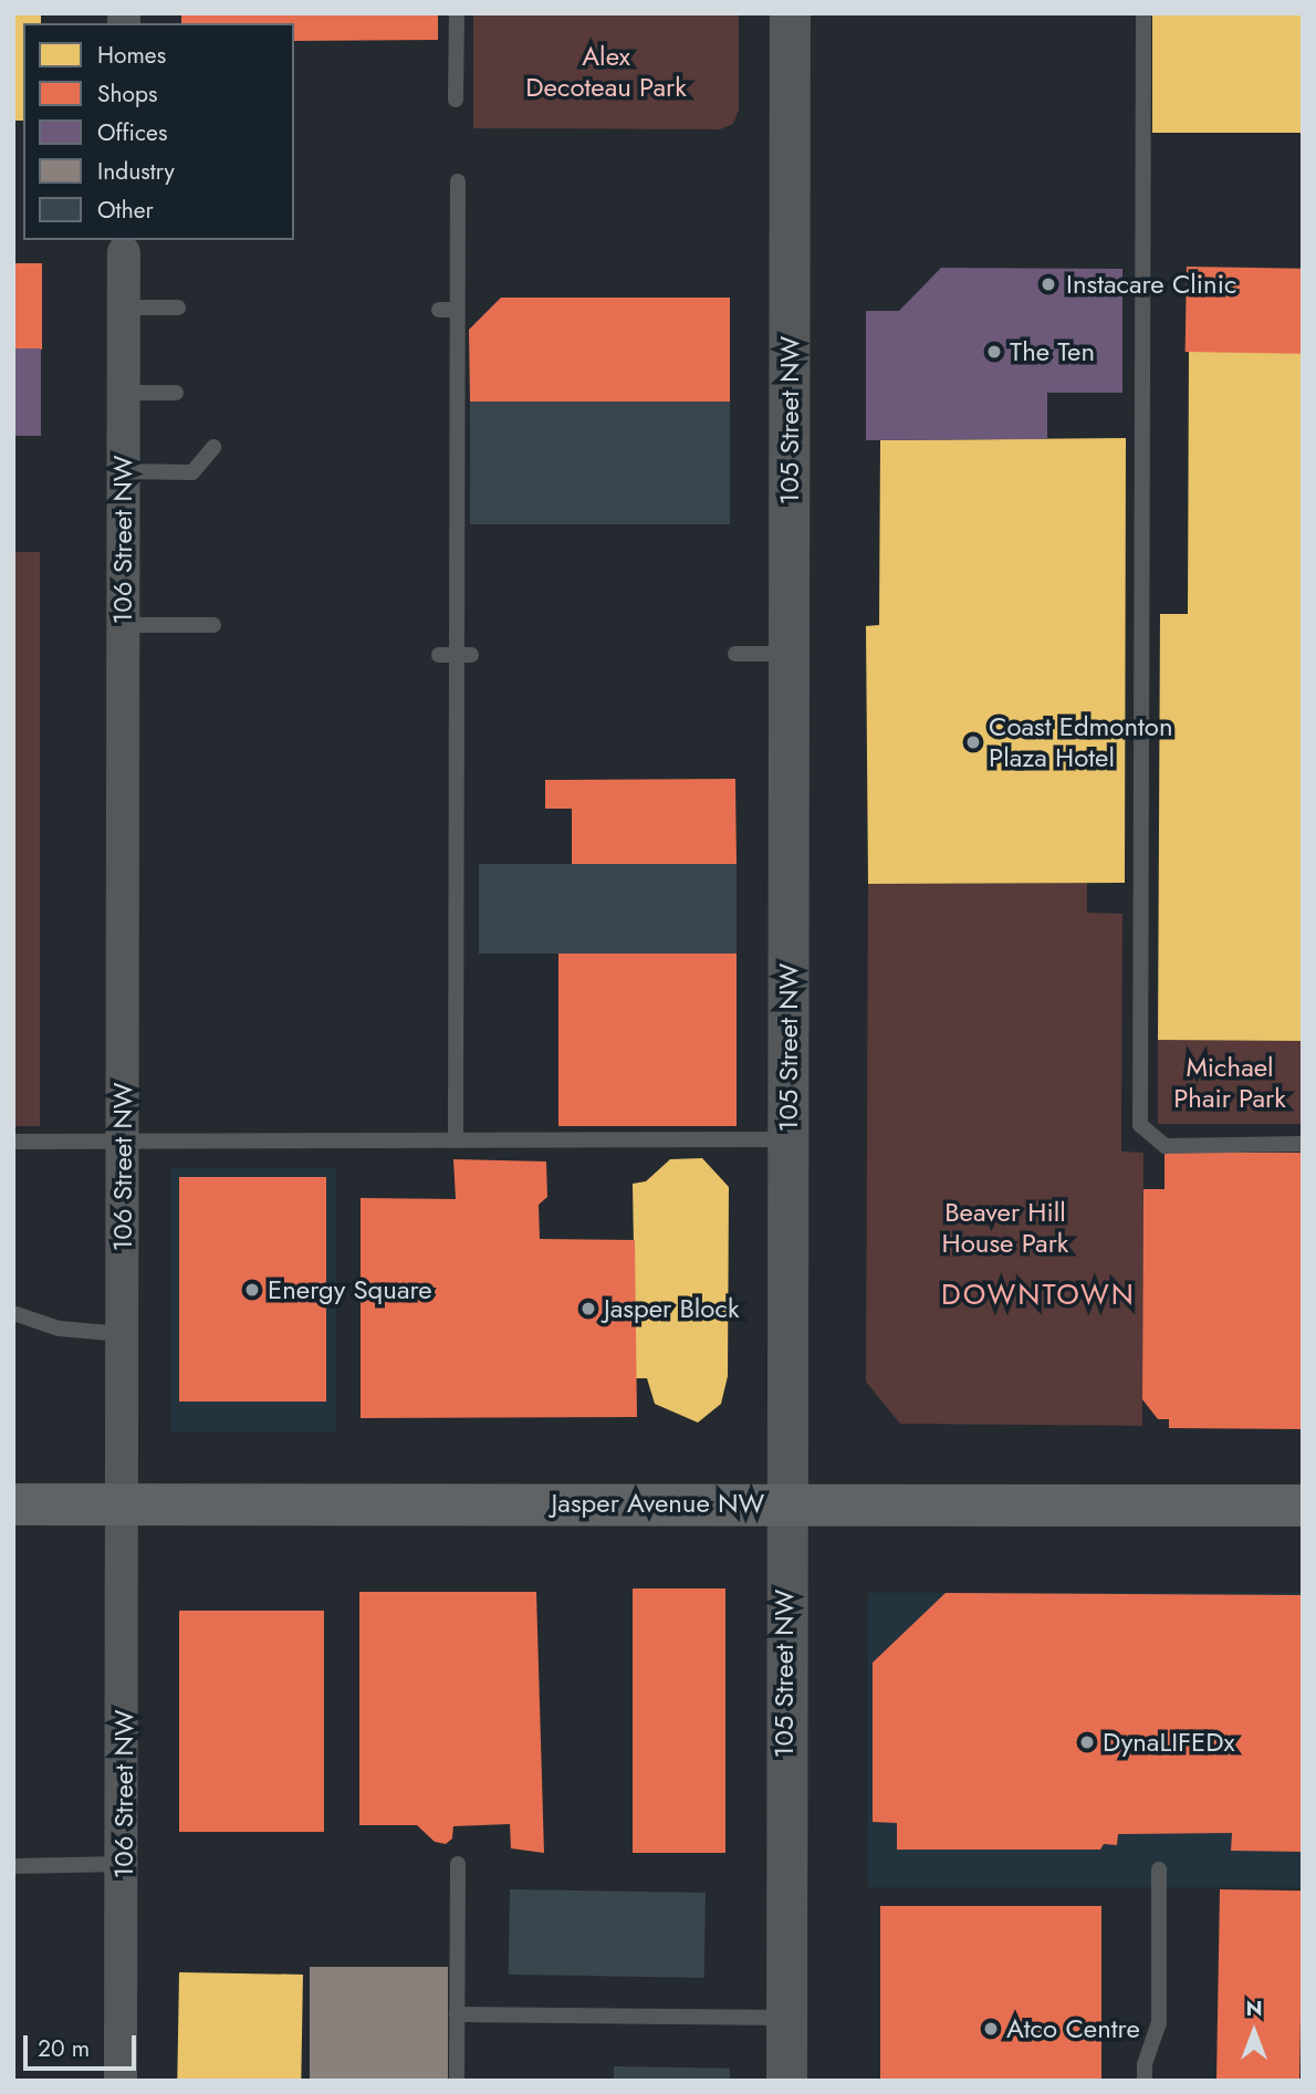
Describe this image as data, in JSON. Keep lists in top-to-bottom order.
{
  "streets": {
    "main road": ["Jasper Avenue NW"],
    "street": ["105 Street NW", "106 Street NW"]
  },
  "crossings": [
    ["105 Street NW", "Jasper Avenue NW"],
    ["106 Street NW", "Jasper Avenue NW"]
  ],
  "districts": ["DOWNTOWN"],
  "parks": ["Alex Decoteau Park", "Michael Phair Park", "Beaver Hill House Park"],
  "places": [
    "Instacare Clinic",
    "The Ten",
    "Coast Edmonton Plaza Hotel",
    "Energy Square",
    "Jasper Block",
    "DynaLIFEDx",
    "Atco Centre"
  ],
  "legend": [
    "Homes",
    "Shops",
    "Offices",
    "Industry",
    "Other"
  ],
  "scale_bar": "20 m",
  "north": "top"
}
